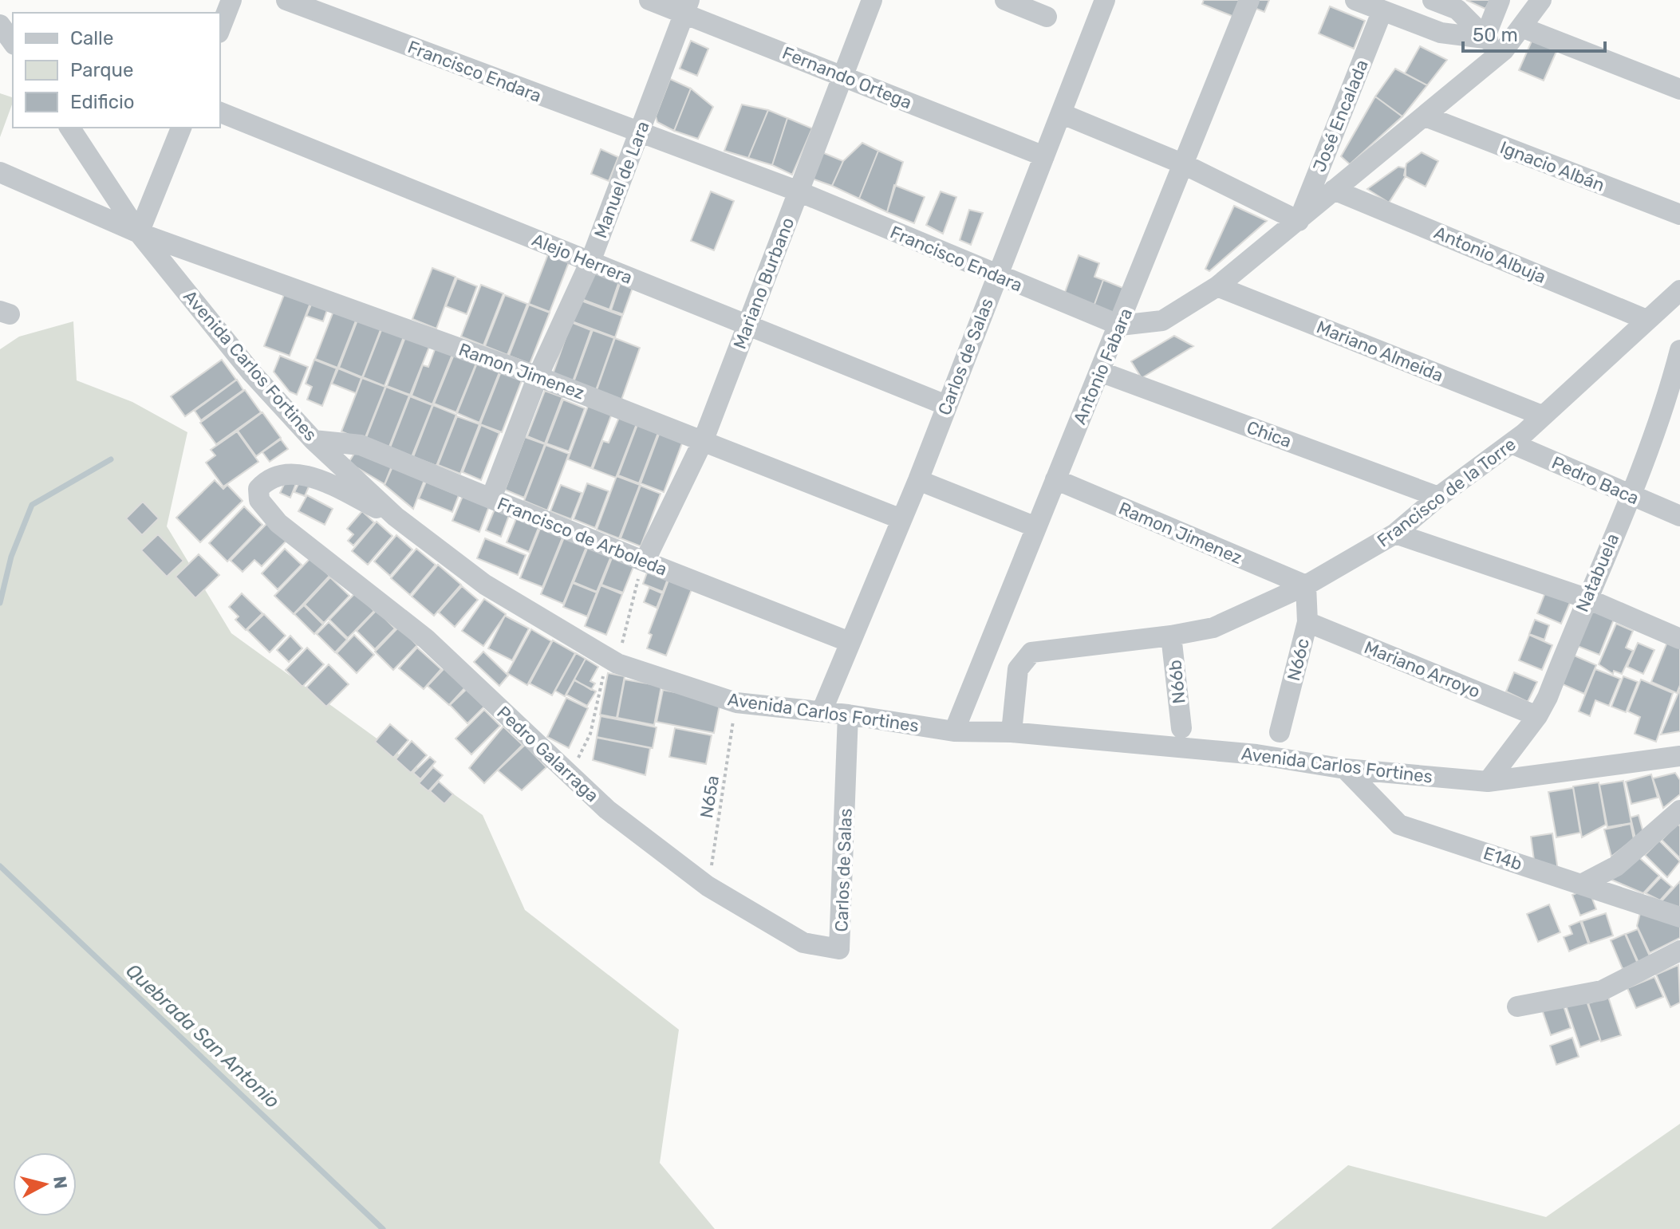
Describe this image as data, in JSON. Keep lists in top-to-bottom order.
{
  "streets": {
    "street": [
      "Francisco Endara",
      "Fernando Ortega",
      "José Encalada",
      "Ignacio Albán",
      "Manuel de Lara",
      "Antonio Albuja",
      "Alejo Herrera",
      "Mariano Burbano",
      "Mariano Almeida",
      "Carlos de Salas",
      "Avenida Carlos Fortines",
      "Antonio Fabara",
      "Ramon Jimenez",
      "Chica",
      "Pedro Baca",
      "Francisco de la Torre",
      "Francisco de Arboleda",
      "Natabuela",
      "N66c",
      "Mariano Arroyo",
      "N66b",
      "Pedro Galarraga",
      "E14b"
    ],
    "path": ["N65a"]
  },
  "crossings": [
    ["Francisco Endara", "José Encalada"],
    ["Francisco Endara", "Ignacio Albán"],
    ["Francisco Endara", "Manuel de Lara"],
    ["Francisco Endara", "Antonio Albuja"],
    ["Francisco Endara", "Mariano Burbano"],
    ["Francisco Endara", "Mariano Almeida"],
    ["Francisco Endara", "Carlos de Salas"],
    ["Francisco Endara", "Antonio Fabara"],
    ["Fernando Ortega", "Manuel de Lara"],
    ["Fernando Ortega", "Mariano Burbano"],
    ["Fernando Ortega", "Carlos de Salas"],
    ["Manuel de Lara", "Alejo Herrera"],
    ["Manuel de Lara", "Ramon Jimenez"],
    ["Manuel de Lara", "Francisco de Arboleda"],
    ["Antonio Albuja", "Francisco de la Torre"],
    ["Alejo Herrera", "Mariano Burbano"],
    ["Alejo Herrera", "Carlos de Salas"],
    ["Mariano Burbano", "Ramon Jimenez"],
    ["Mariano Burbano", "Francisco de Arboleda"],
    ["Mariano Almeida", "Francisco de la Torre"],
    ["Carlos de Salas", "Avenida Carlos Fortines"],
    ["Carlos de Salas", "Ramon Jimenez"],
    ["Carlos de Salas", "Francisco de Arboleda"],
    ["Carlos de Salas", "Pedro Galarraga"],
    ["Avenida Carlos Fortines", "Antonio Fabara"],
    ["Avenida Carlos Fortines", "Ramon Jimenez"],
    ["Avenida Carlos Fortines", "Francisco de la Torre"],
    ["Avenida Carlos Fortines", "Francisco de Arboleda"],
    ["Avenida Carlos Fortines", "Natabuela"],
    ["Avenida Carlos Fortines", "Pedro Galarraga"],
    ["Avenida Carlos Fortines", "E14b"],
    ["Antonio Fabara", "Ramon Jimenez"],
    ["Antonio Fabara", "Chica"],
    ["Ramon Jimenez", "Francisco de la Torre"],
    ["Ramon Jimenez", "N66c"],
    ["Chica", "Francisco de la Torre"],
    ["Pedro Baca", "Francisco de la Torre"],
    ["Pedro Baca", "Natabuela"],
    ["Francisco de la Torre", "N66c"],
    ["Francisco de la Torre", "N66b"],
    ["Natabuela", "Mariano Arroyo"],
    ["N66c", "Mariano Arroyo"]
  ],
  "water": ["Quebrada San Antonio"],
  "legend": ["Calle", "Parque", "Edificio"],
  "scale_bar": "50 m",
  "north": "right"
}
